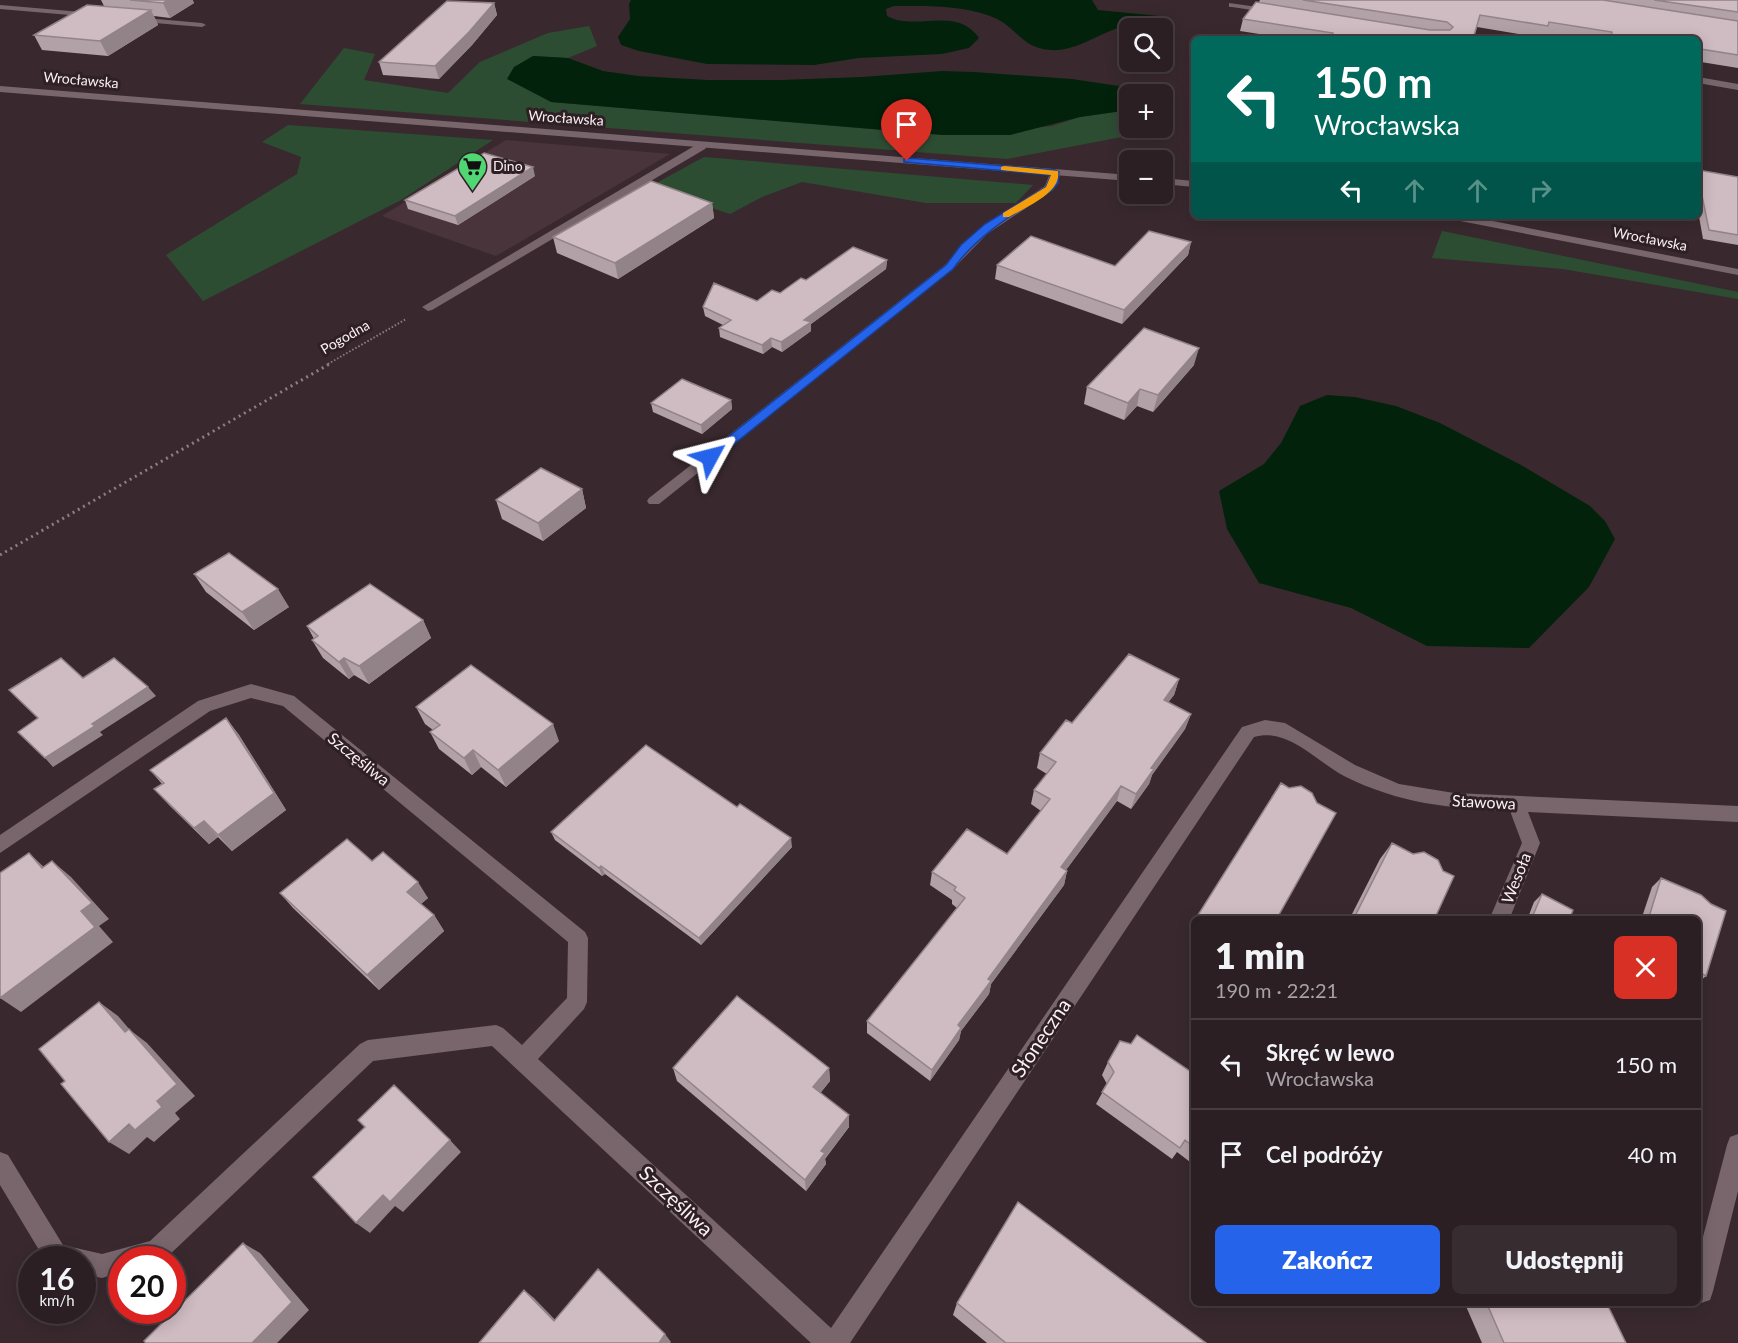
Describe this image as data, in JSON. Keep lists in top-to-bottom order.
{
  "streets": {
    "street": [
      "Wrocławska",
      "Szczęśliwa",
      "Stawowa",
      "Wesoła",
      "Słoneczna"
    ],
    "path": ["Pogodna"]
  },
  "crossings": [
    ["Stawowa", "Wesoła"],
    ["Stawowa", "Słoneczna"]
  ],
  "places": {
    "supermarket": ["Dino"]
  },
  "page": {
    "map_buttons": ["+", "−"],
    "turn": ["150 m", "Wrocławska"],
    "heading": ["1 min", "190 m · 22:21"],
    "list": [
      {
        "name": "Skręć w lewo",
        "note": "Wrocławska",
        "value": "150 m"
      },
      {
        "name": "Cel podróży",
        "value": "40 m"
      }
    ],
    "buttons": ["Zakończ", "Udostępnij"],
    "speed": "16 km/h",
    "limit": "20"
  }
}
